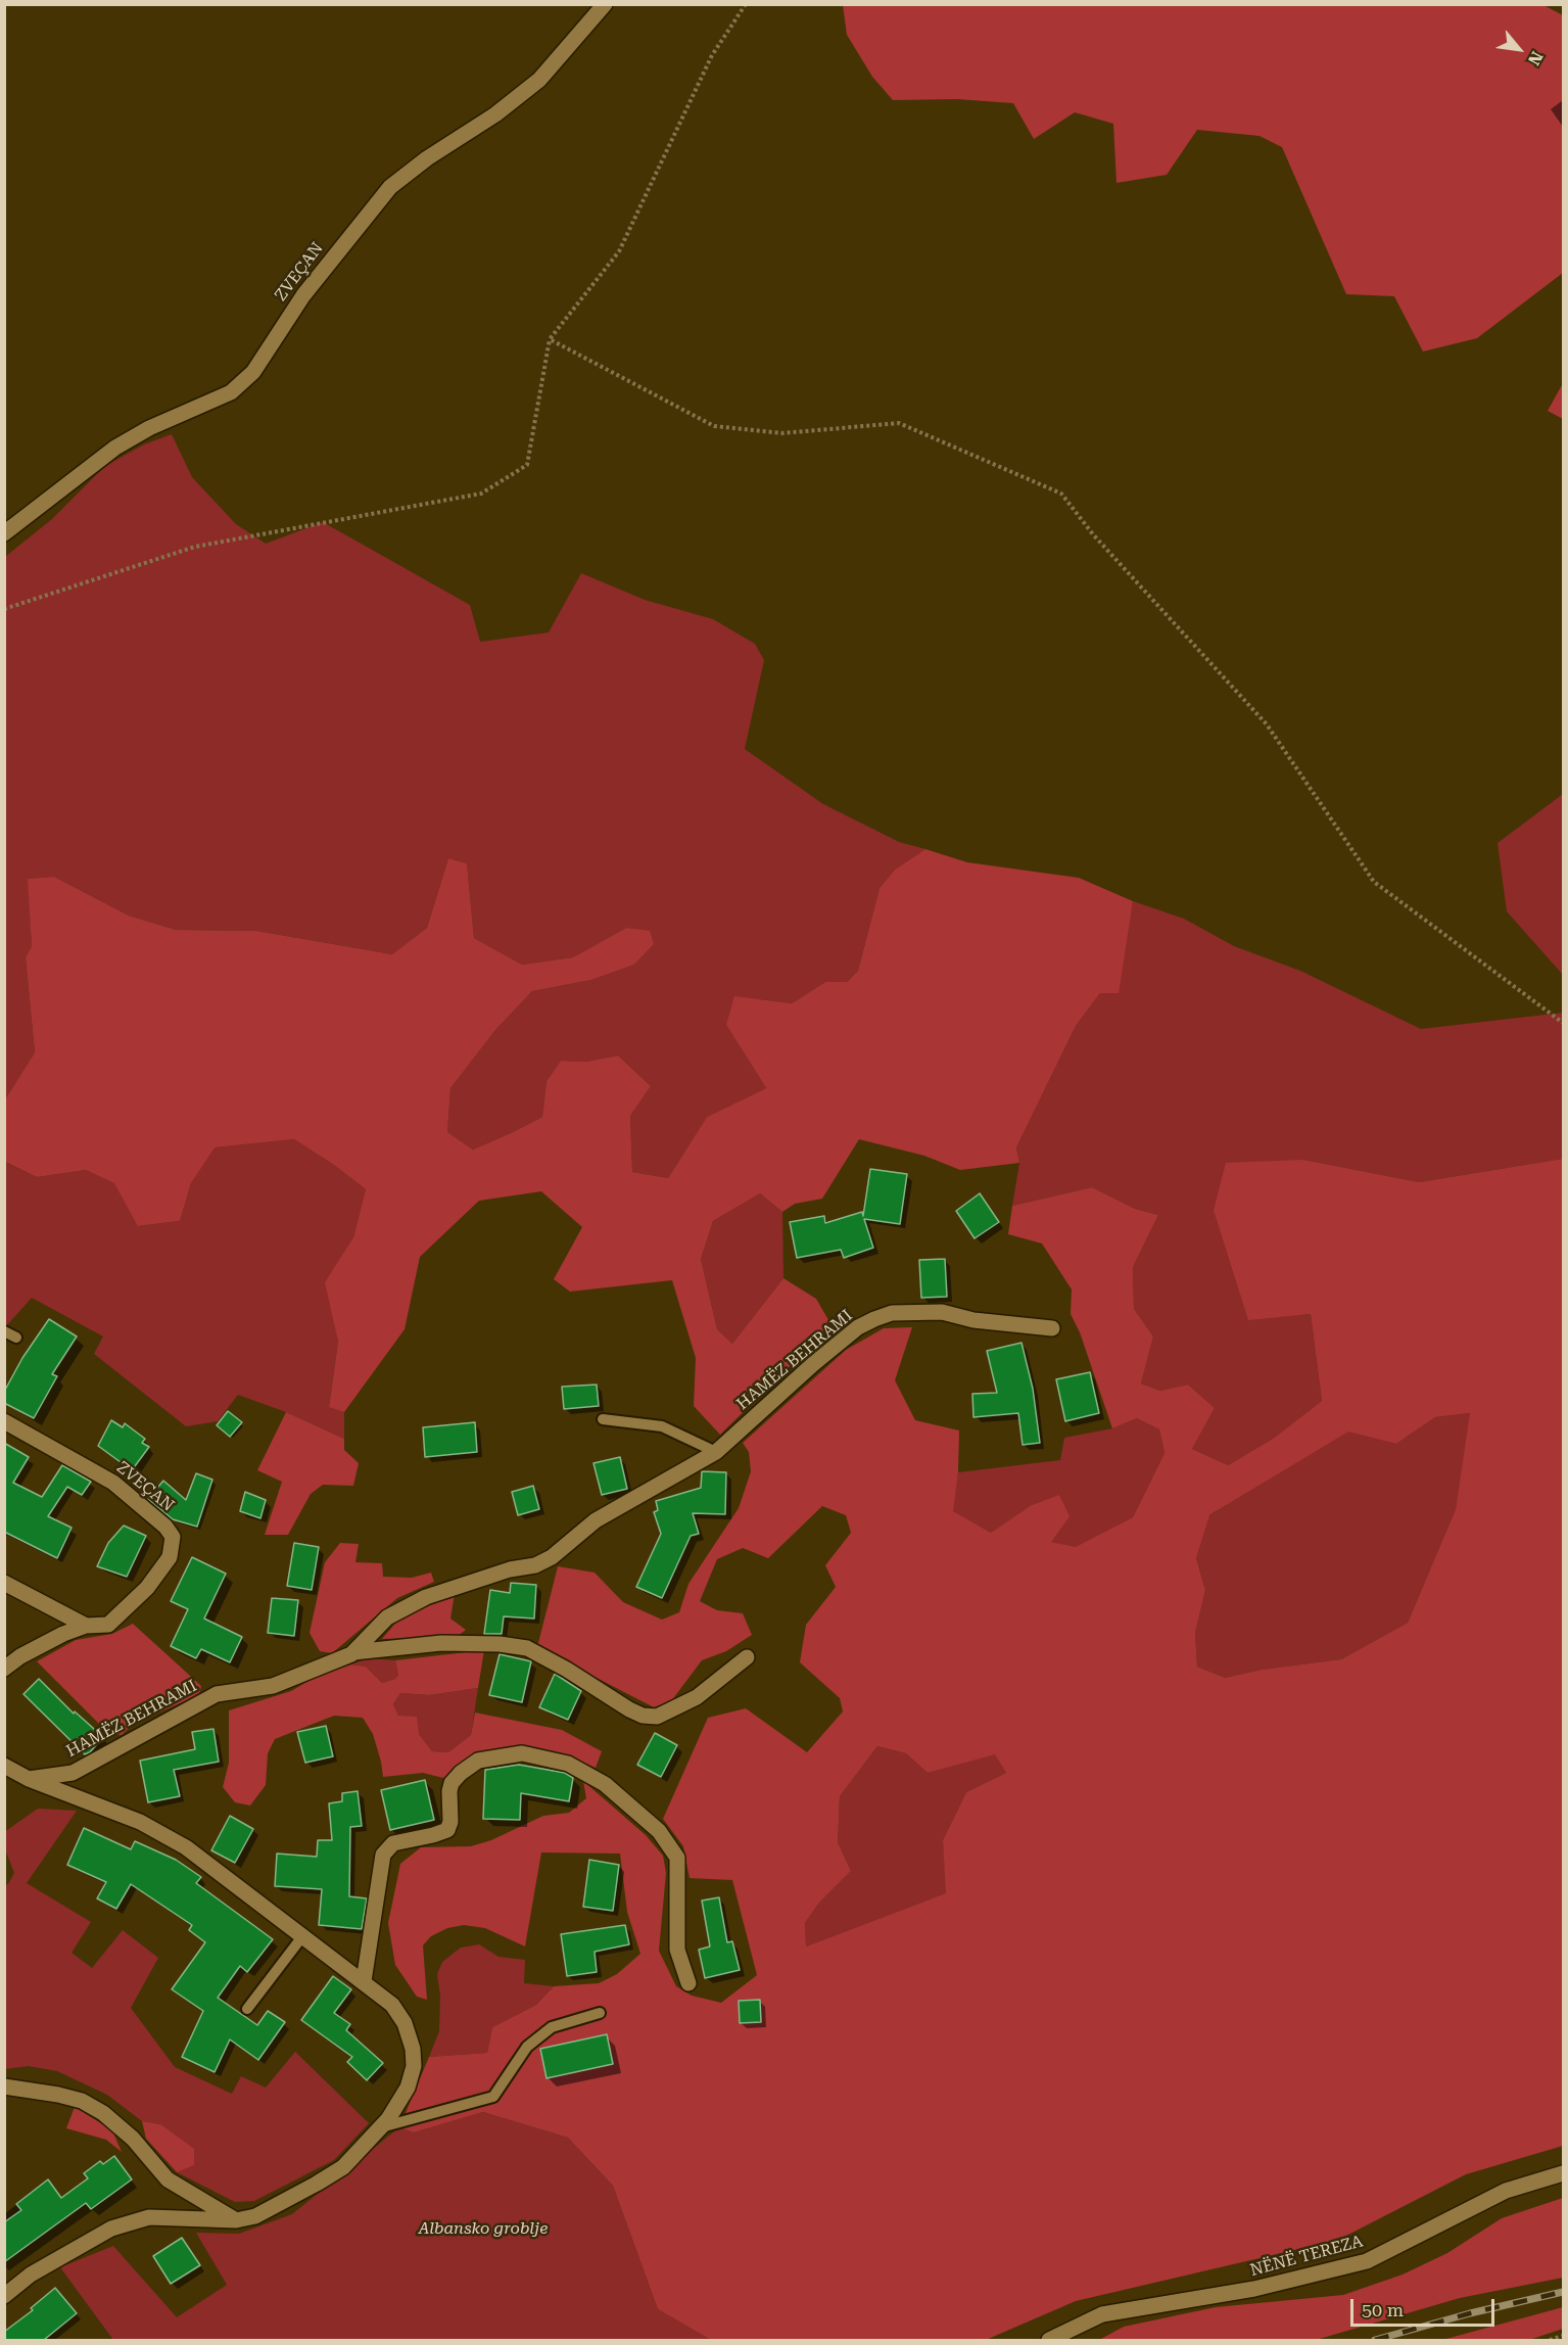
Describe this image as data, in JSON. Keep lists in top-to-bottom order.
{
  "streets": {
    "street": ["ZVEÇAN", "HAMËZ BEHRAMI", "NËNË TEREZA"]
  },
  "parks": ["Albansko groblje"],
  "scale_bar": "50 m",
  "north": "bottom right"
}
